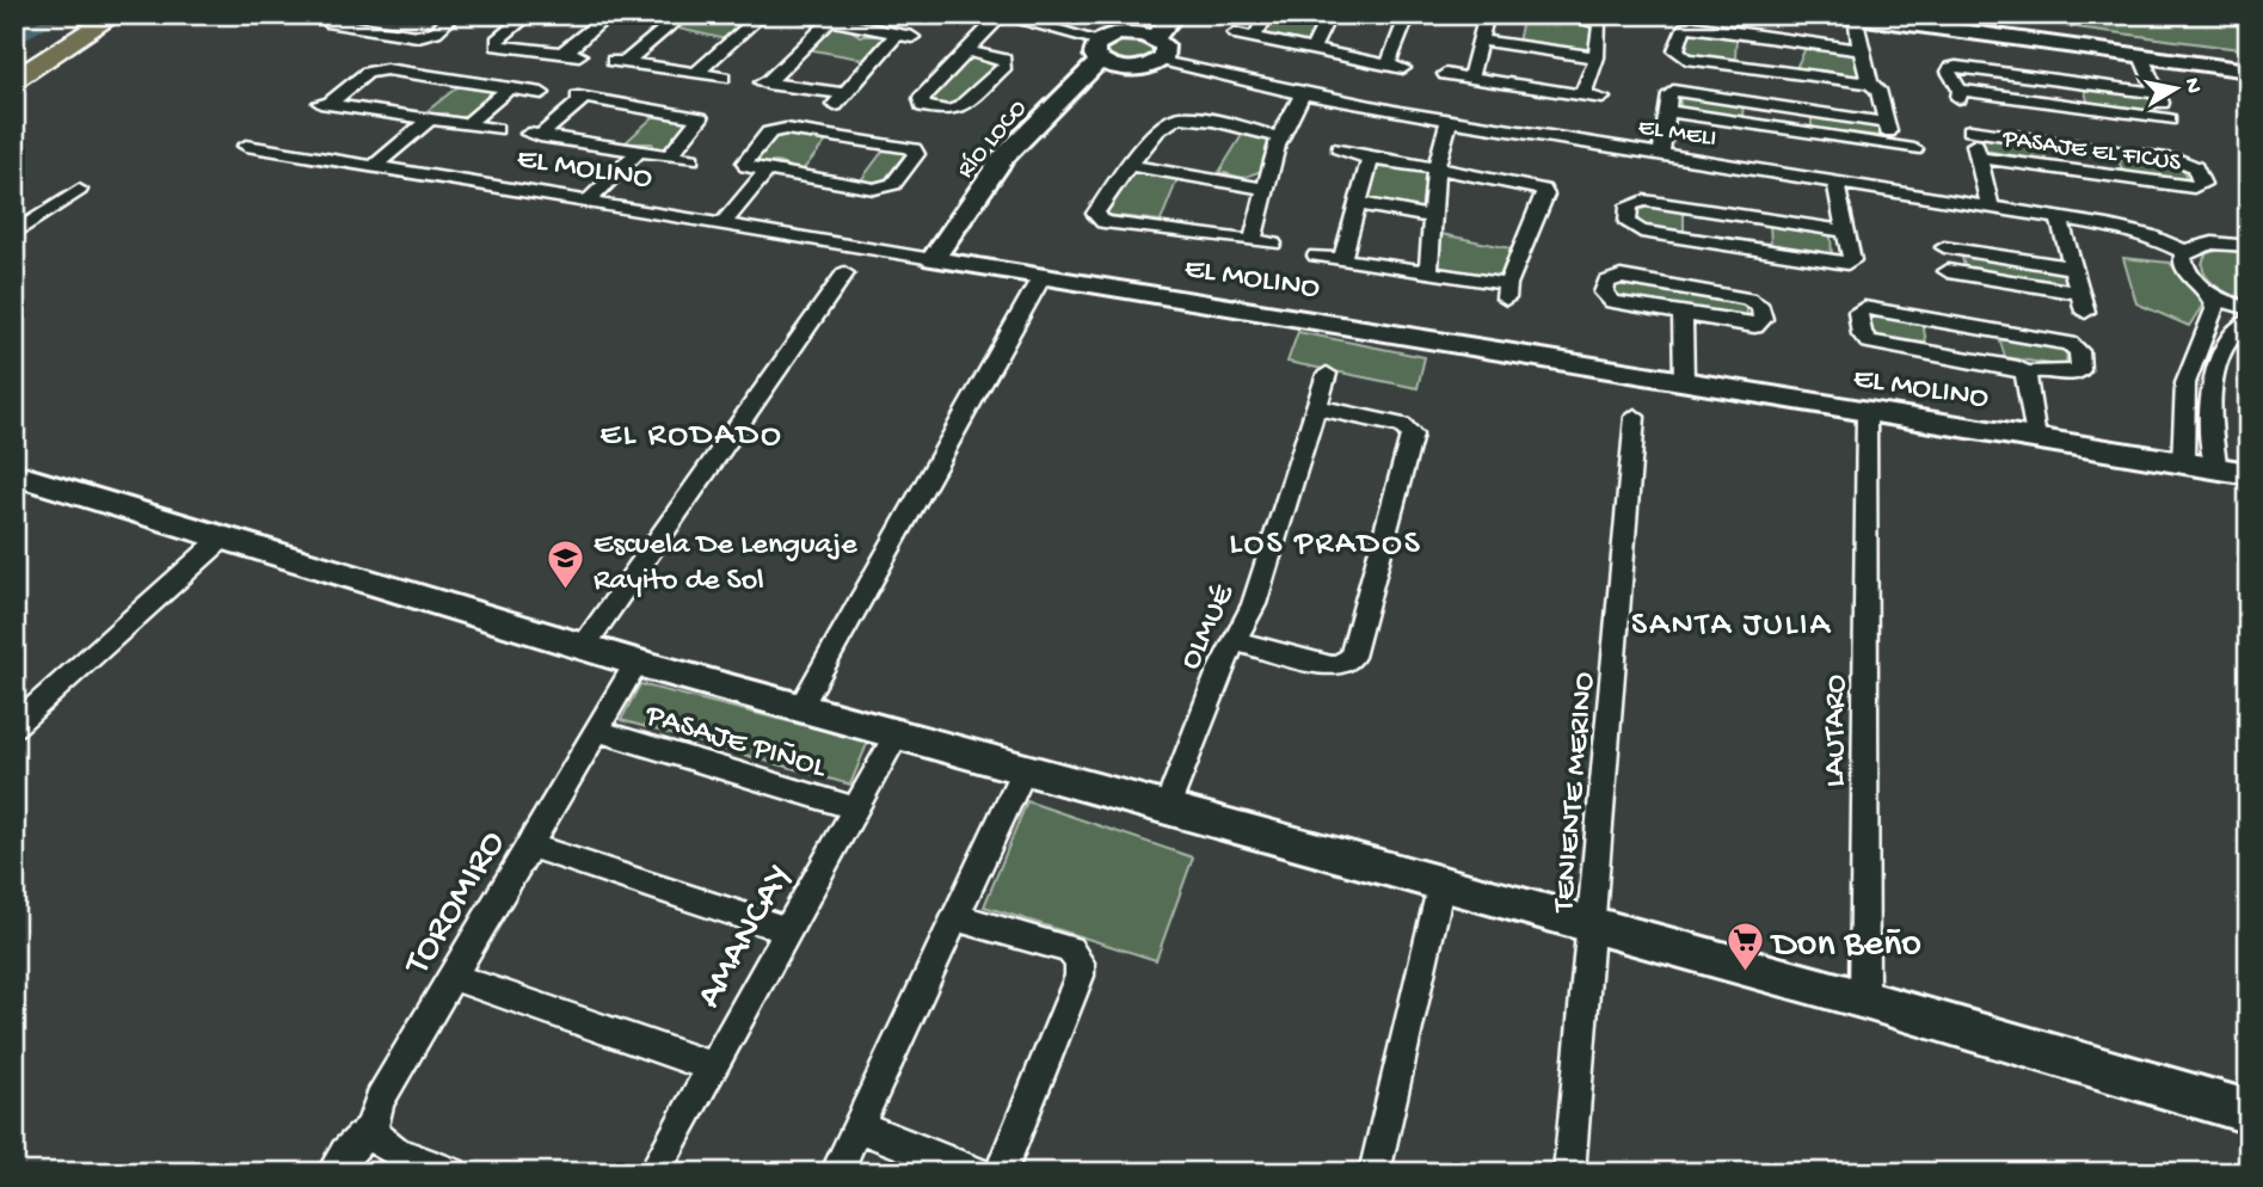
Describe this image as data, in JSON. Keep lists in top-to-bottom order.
{
  "streets": {
    "main road": ["RÍO LOCO", "EL MOLINO"],
    "street": [
      "EL MELI",
      "PASAJE EL FICUS",
      "OLMUÉ",
      "LAUTARO",
      "PASAJE PIÑOL",
      "TENIENTE MERINO",
      "TOROMIRO",
      "AMANCAY"
    ]
  },
  "crossings": [
    ["RÍO LOCO", "EL MOLINO"],
    ["EL MOLINO", "LAUTARO"],
    ["PASAJE PIÑOL", "TOROMIRO"],
    ["PASAJE PIÑOL", "AMANCAY"]
  ],
  "districts": ["EL RODADO", "LOS PRADOS", "SANTA JULIA"],
  "places": {
    "school or university": ["Escuela De Lenguaje Rayito de Sol"],
    "supermarket": ["Don Beño"]
  },
  "north": "right"
}
